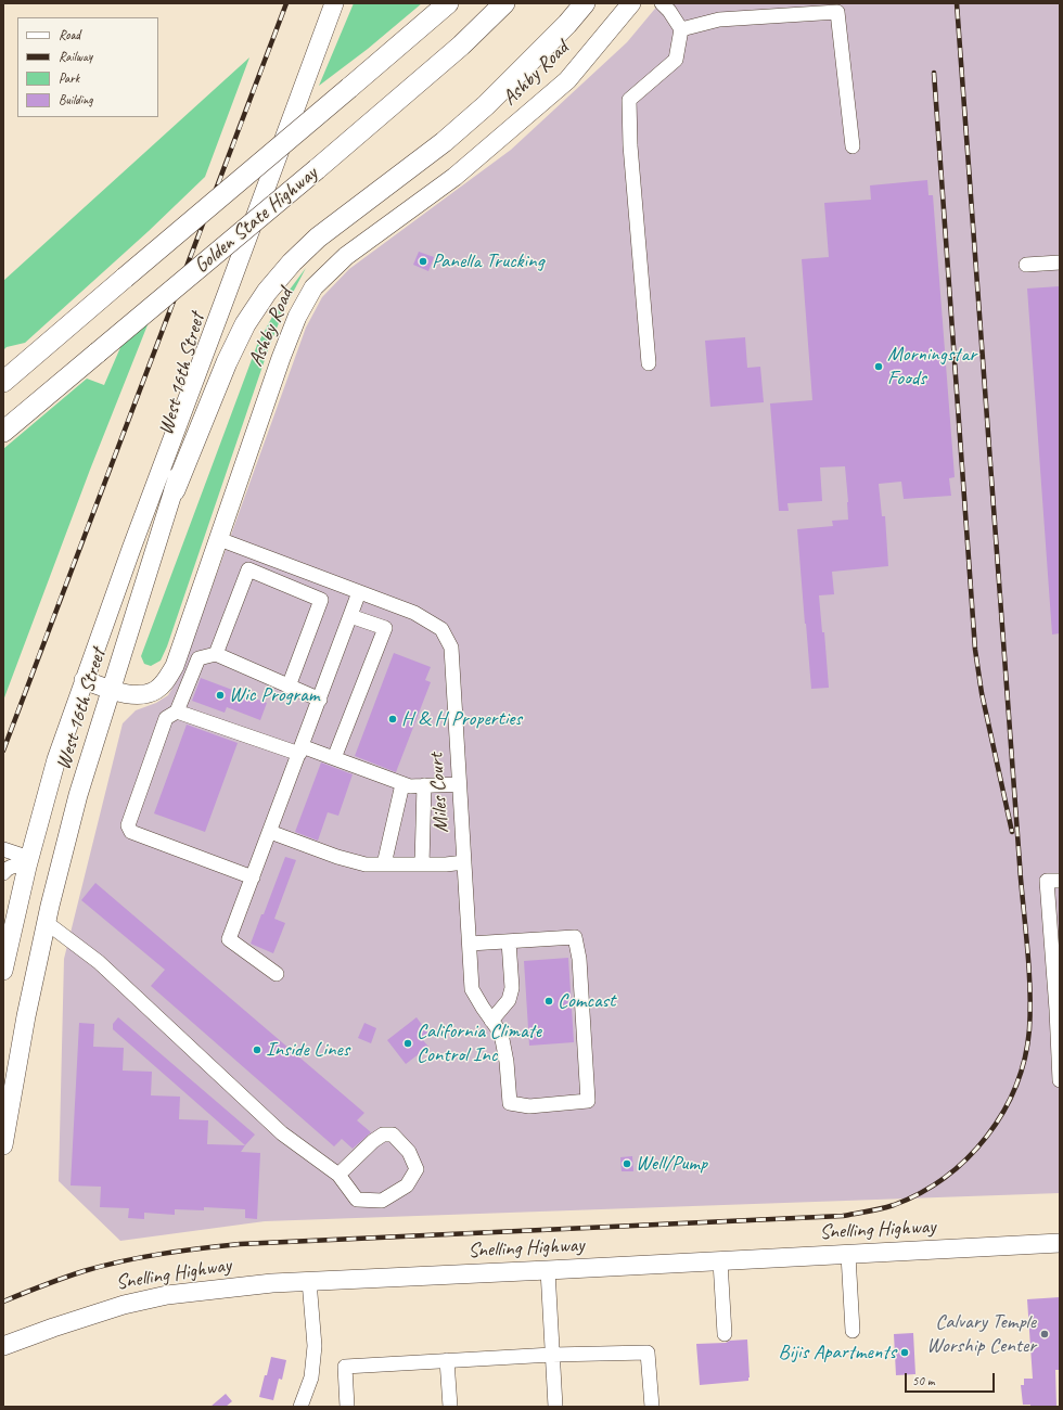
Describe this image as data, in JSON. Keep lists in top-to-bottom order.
{
  "streets": {
    "highway": ["Golden State Highway"],
    "main road": ["Ashby Road", "West 16th Street", "Snelling Highway"],
    "street": ["Miles Court"]
  },
  "crossings": [
    ["Ashby Road", "West 16th Street"],
    ["Ashby Road", "Miles Court"]
  ],
  "places": [
    "Panella Trucking",
    "Morningstar Foods",
    "Wic Program",
    "H & H Properties",
    "Comcast",
    "California Climate Control Inc",
    "Inside Lines",
    "Well/Pump",
    "Calvary Temple Worship Center",
    "Bijis Apartments"
  ],
  "legend": [
    "Road",
    "Railway",
    "Park",
    "Building"
  ],
  "scale_bar": "50 m"
}
